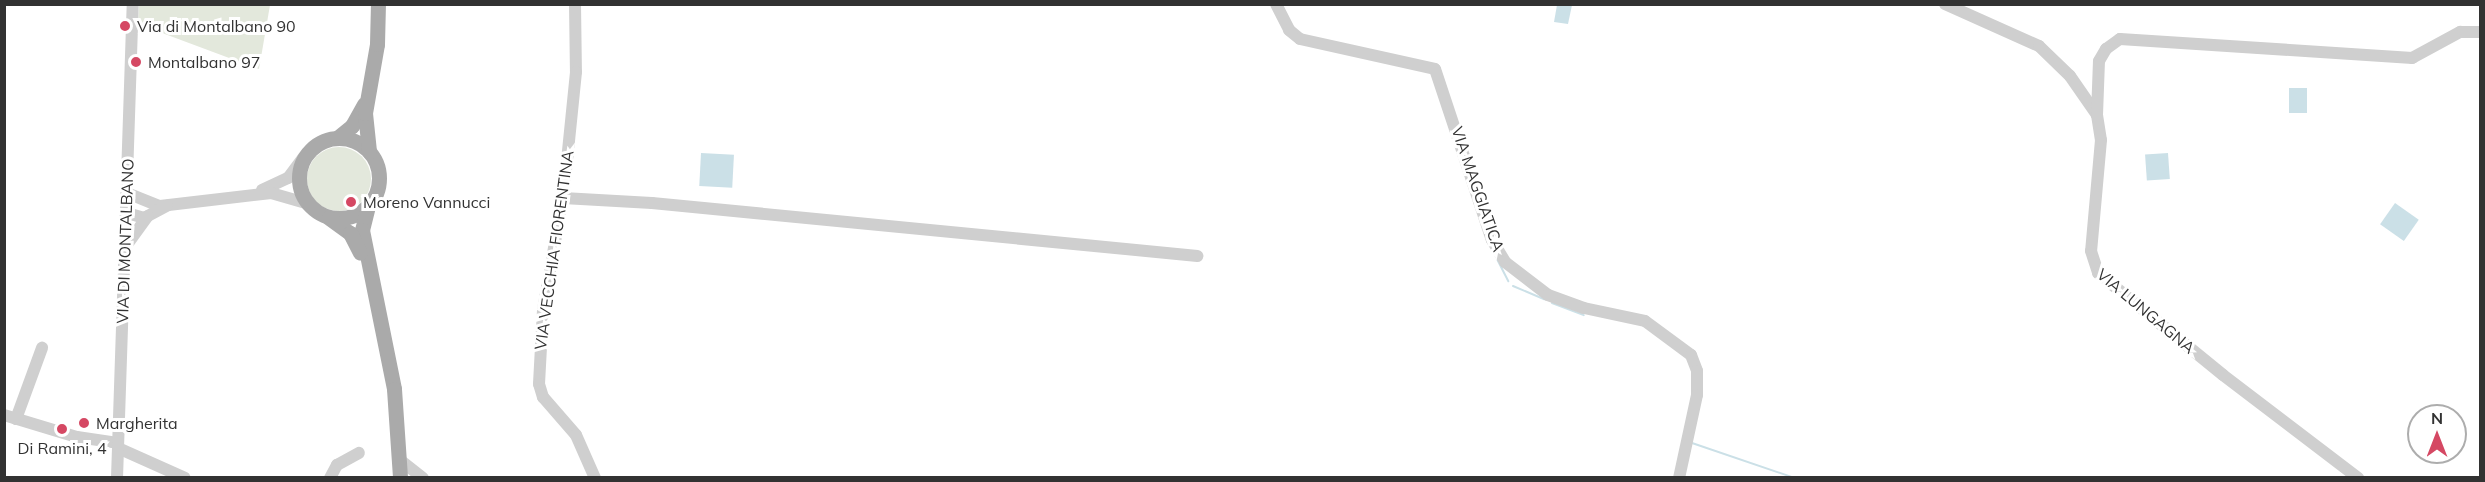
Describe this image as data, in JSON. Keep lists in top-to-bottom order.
{
  "streets": {
    "street": [
      "VIA MAGGIATICA",
      "VIA DI MONTALBANO",
      "VIA VECCHIA FIORENTINA",
      "VIA LUNGAGNA"
    ]
  },
  "places": [
    "Via di Montalbano 90",
    "Montalbano 97",
    "Moreno Vannucci",
    "Margherita",
    "Di Ramini, 4"
  ],
  "north": "top"
}
